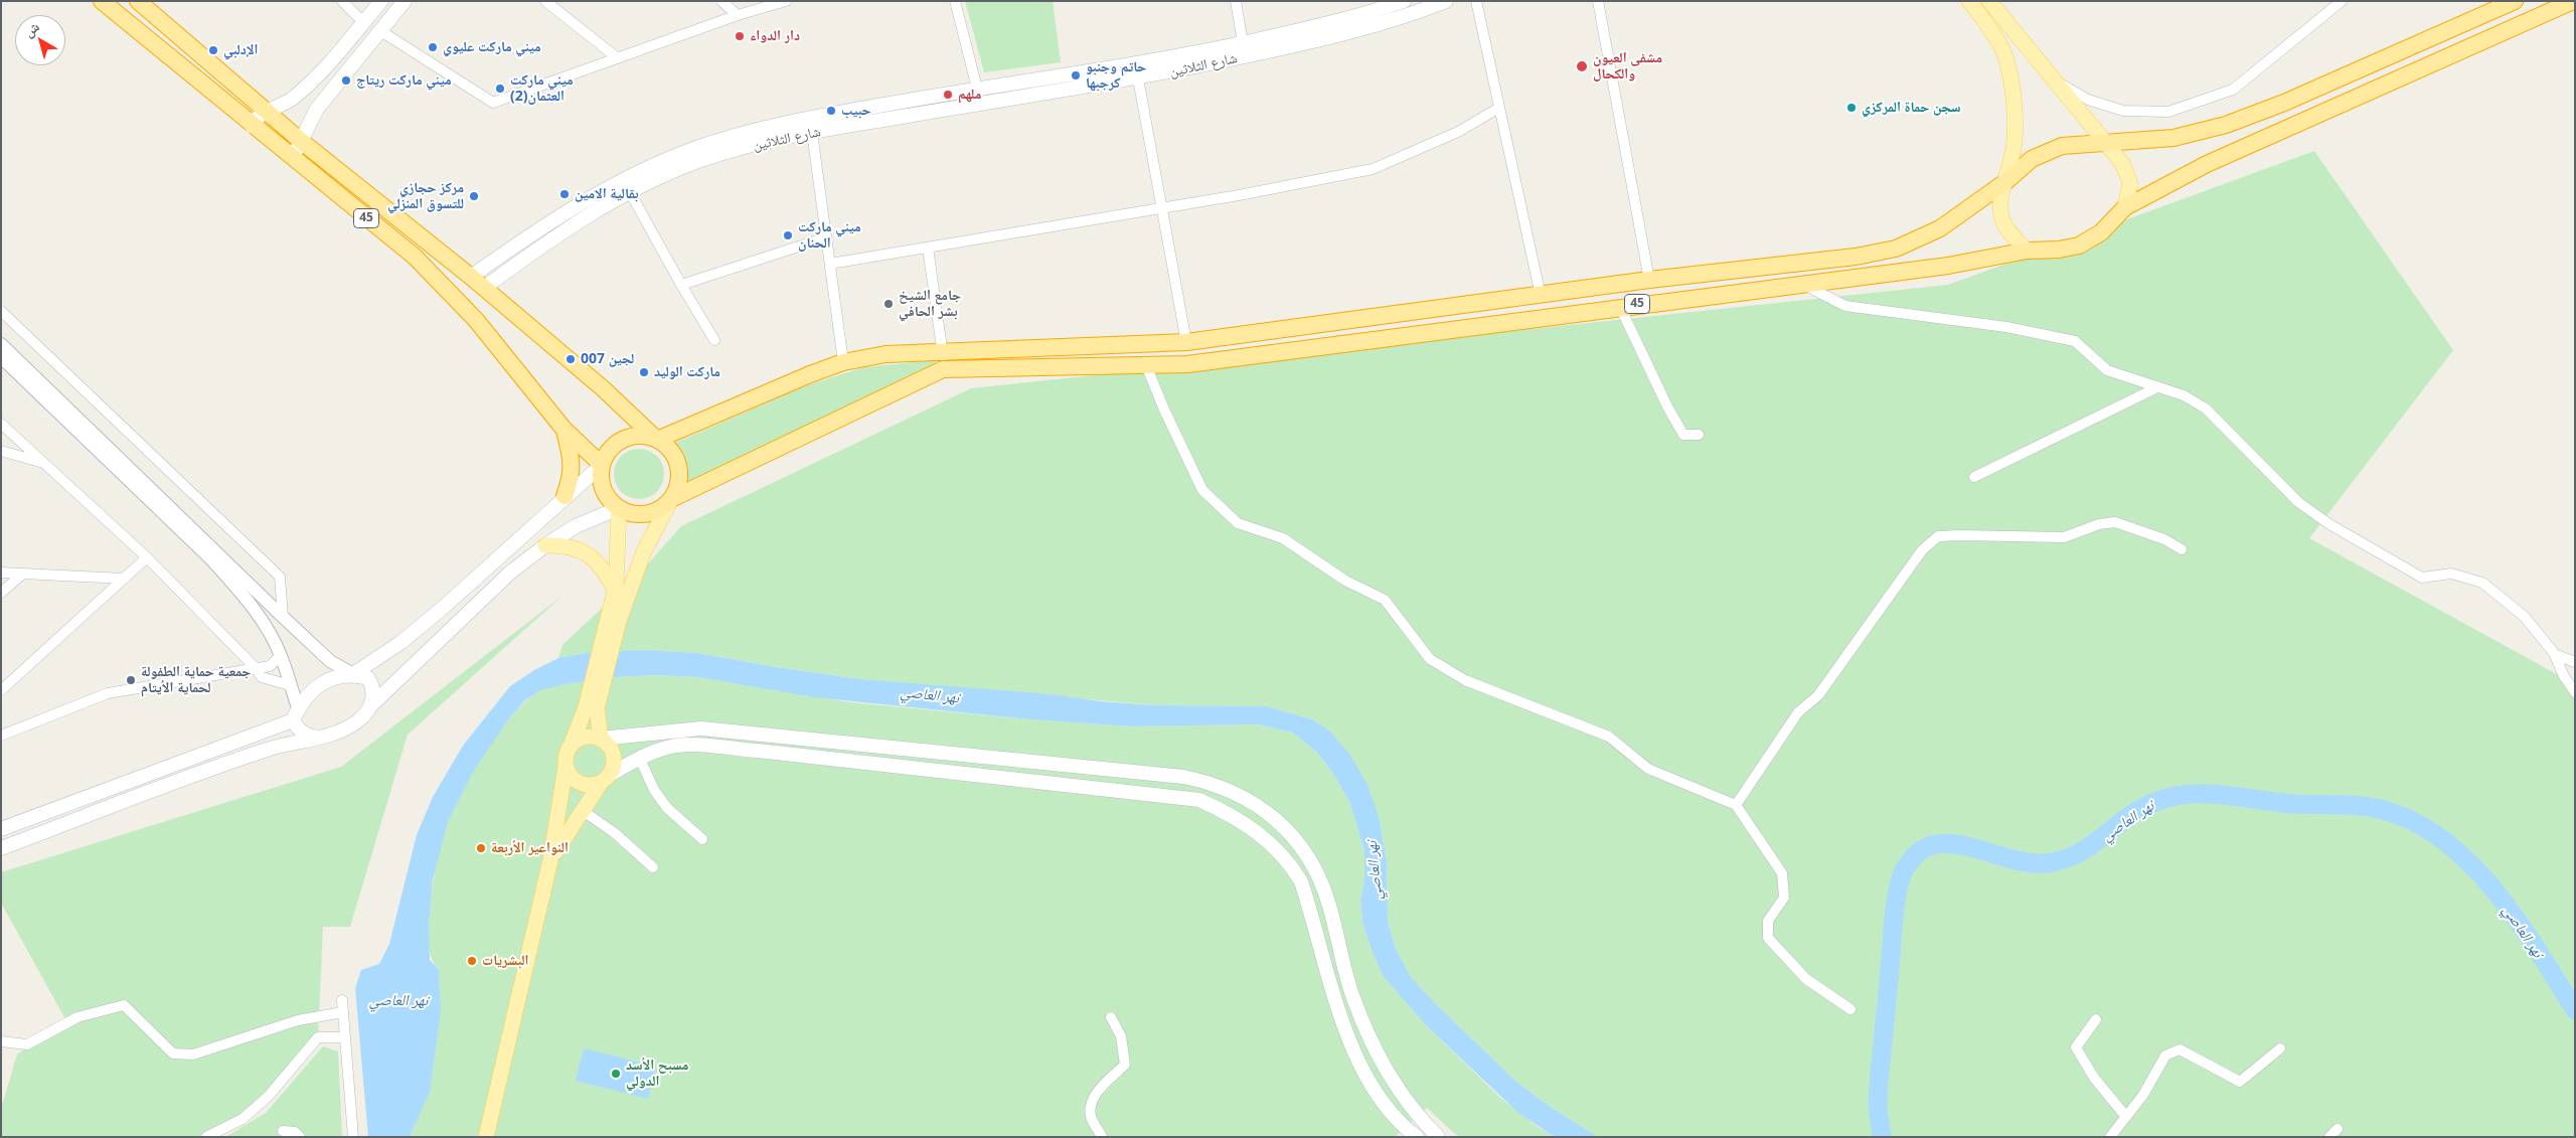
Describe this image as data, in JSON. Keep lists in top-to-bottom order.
{
  "streets": {
    "highway": ["45"],
    "main road": ["شارع الثلاثين"]
  },
  "crossings": [
    ["شارع الثلاثين", "45"]
  ],
  "water": ["نهر العاصي"],
  "places": [
    "دار الدواء",
    "ميني ماركت عليوي",
    "الإدلبي",
    "مشفى العيون والكحال",
    "حاتم وجنبو كرجبها",
    "ميني ماركت ريتاج",
    "ميني ماركت العثمان(2)",
    "ملهم",
    "سجن حماة المركزي",
    "حبيب",
    "بقالية الامين",
    "مركز حجازي للتسوق المنزلي",
    "ميني ماركت الحنان",
    "جامع الشيخ بشر الحافي",
    "لجين 007",
    "ماركت الوليد",
    "جمعية حماية الطفولة لحماية الأيتام",
    "النواعير الأربعة",
    "البشريات",
    "مسبح الأسد الدولي"
  ],
  "north": "top left"
}
